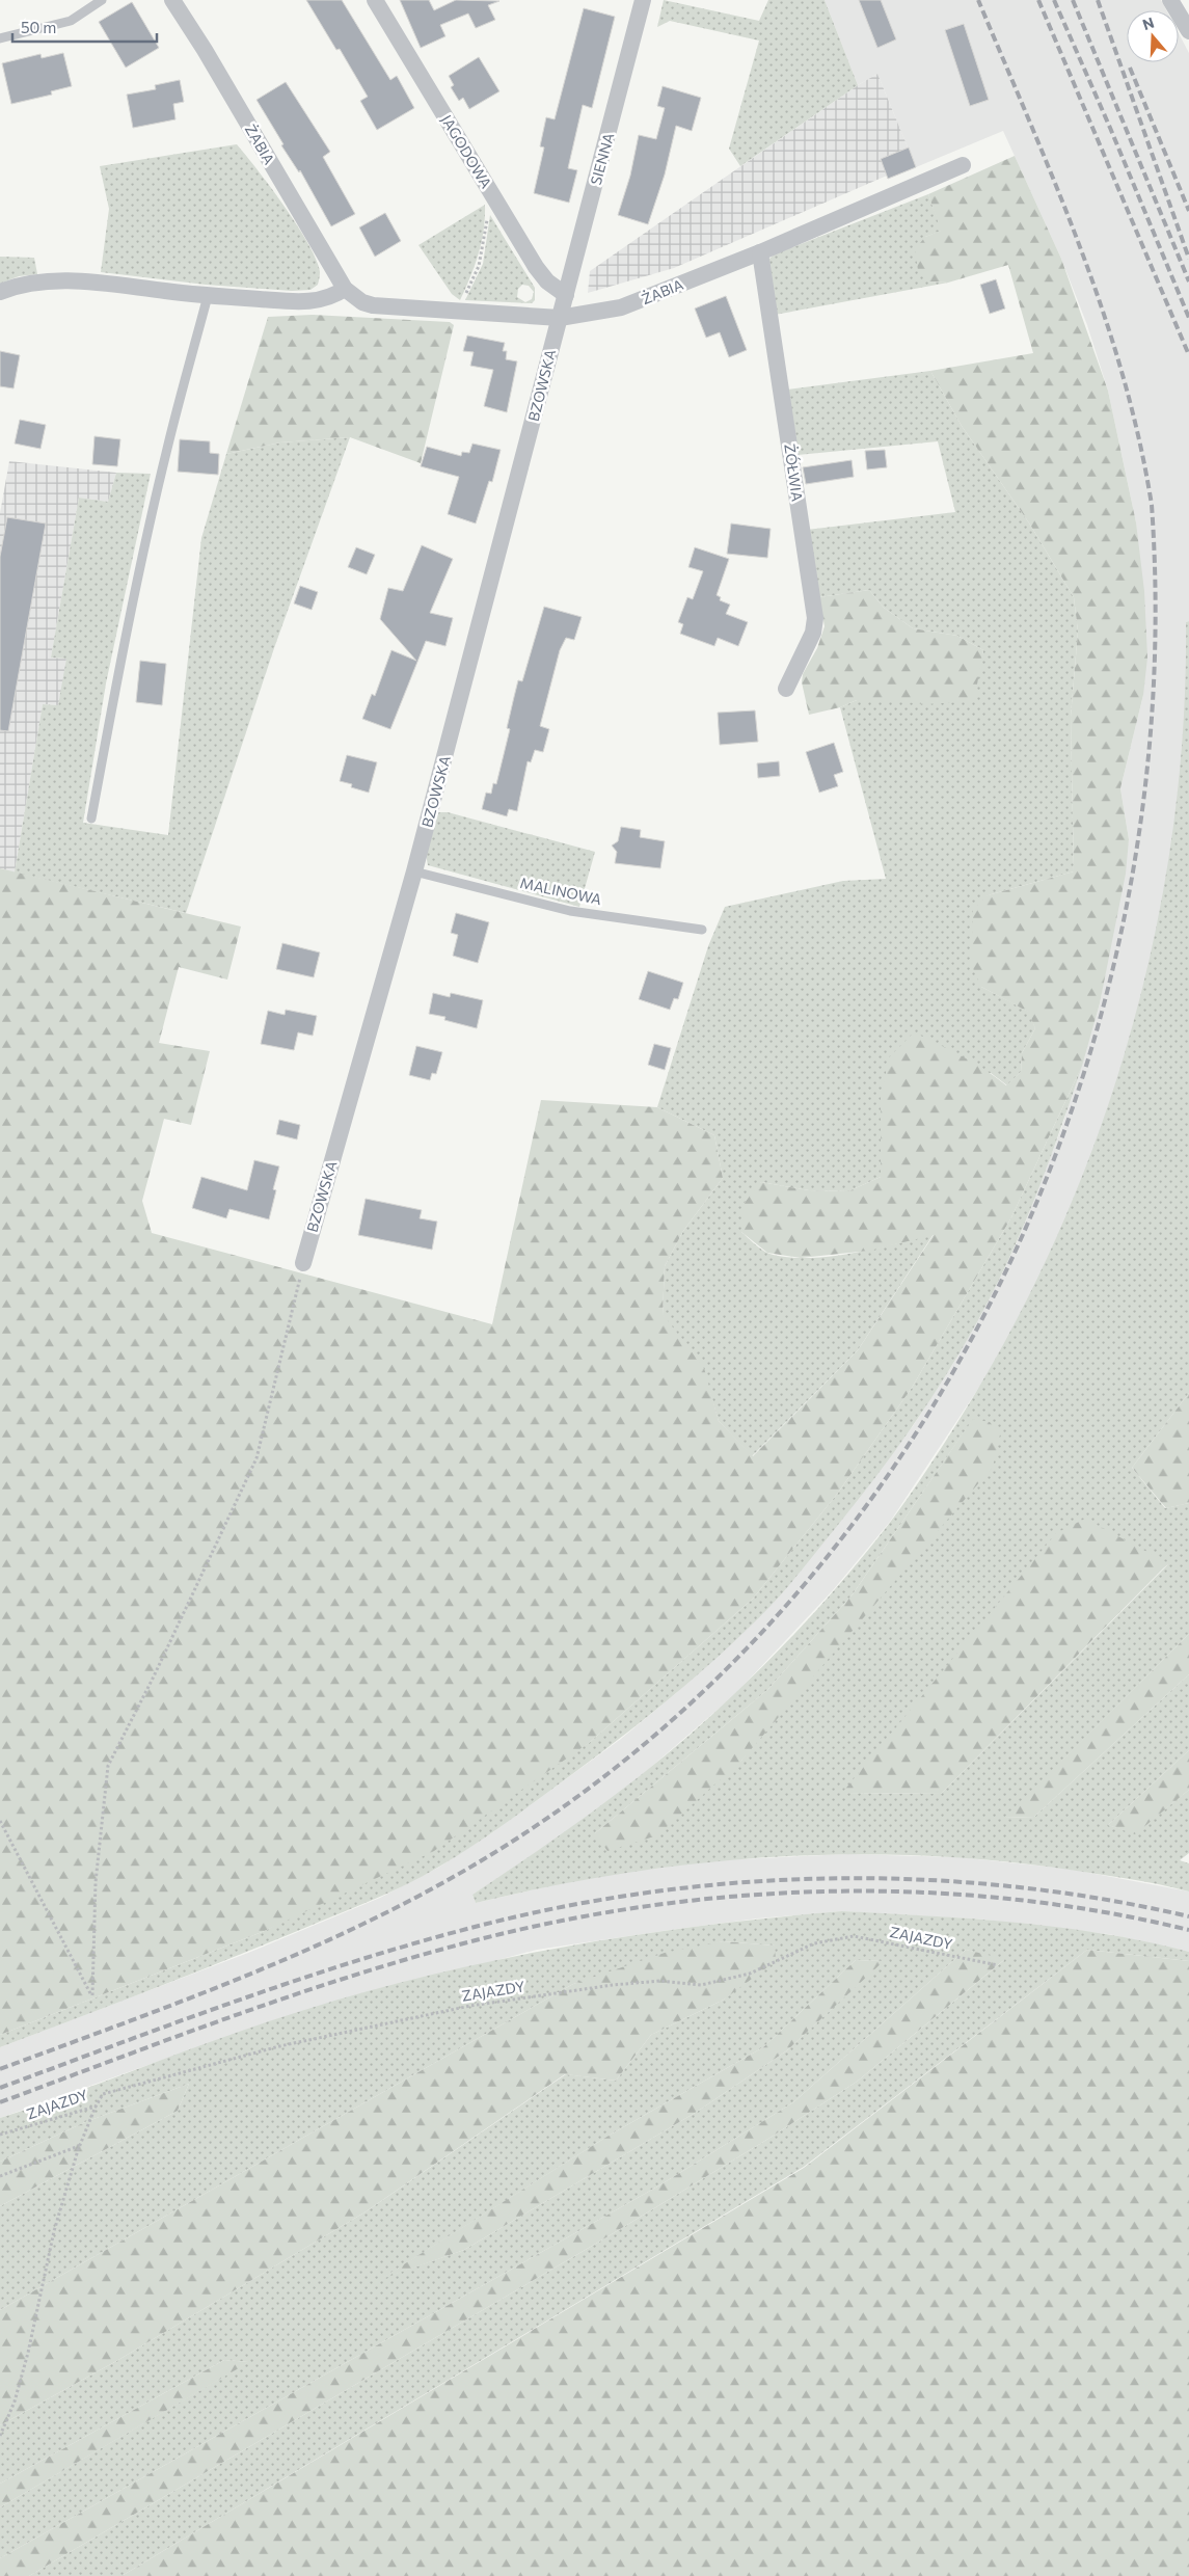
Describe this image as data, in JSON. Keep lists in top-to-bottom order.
{
  "streets": {
    "street": [
      "ŻABIA",
      "JAGODOWA",
      "SIENNA",
      "BZOWSKA",
      "ŻÓŁWIA"
    ],
    "lane": ["MALINOWA"],
    "path": ["ZAJAZDY"]
  },
  "crossings": [
    ["ŻABIA", "SIENNA"],
    ["ŻABIA", "BZOWSKA"],
    ["ŻABIA", "ŻÓŁWIA"],
    ["JAGODOWA", "SIENNA"],
    ["SIENNA", "BZOWSKA"],
    ["BZOWSKA", "MALINOWA"]
  ],
  "scale_bar": "50 m",
  "north": "top"
}
